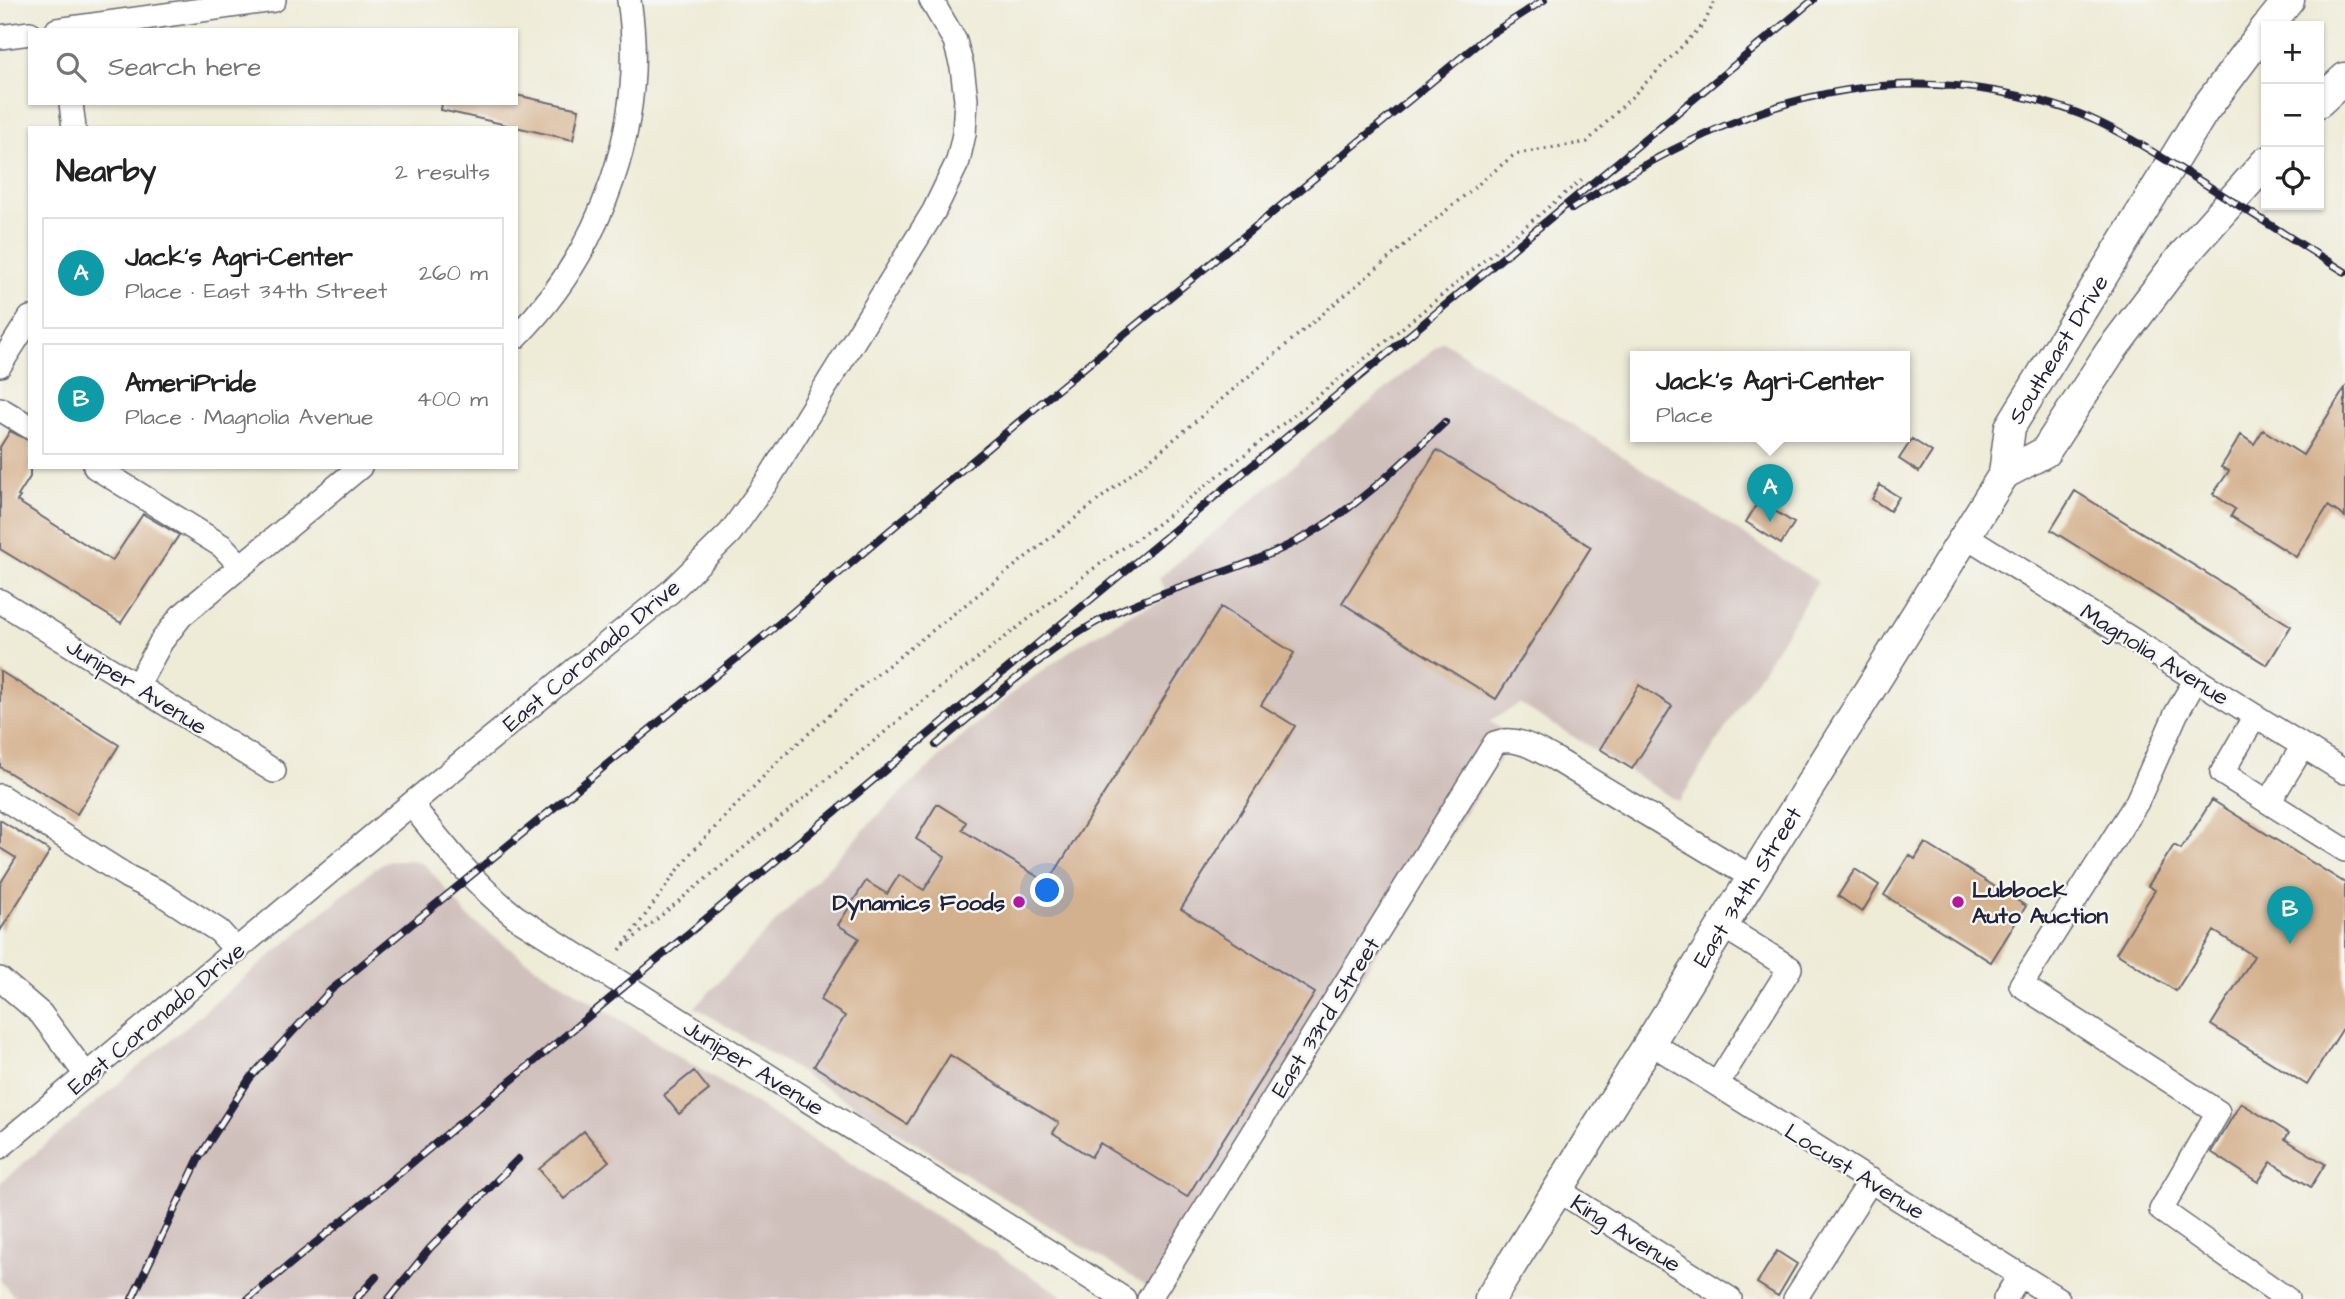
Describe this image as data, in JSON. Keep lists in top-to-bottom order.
{
  "streets": {
    "main road": ["Southeast Drive", "East 34th Street"],
    "street": [
      "Magnolia Avenue",
      "East Coronado Drive",
      "Juniper Avenue",
      "East 33rd Street",
      "Locust Avenue",
      "King Avenue"
    ]
  },
  "crossings": [
    ["Southeast Drive", "East 34th Street"],
    ["Magnolia Avenue", "East 34th Street"],
    ["East Coronado Drive", "Juniper Avenue"],
    ["East 34th Street", "East 33rd Street"],
    ["East 34th Street", "Locust Avenue"],
    ["East 34th Street", "King Avenue"]
  ],
  "places": ["Dynamics Foods", "Lubbock Auto Auction"],
  "page": {
    "map_buttons": ["+", "−"],
    "search": "Search here",
    "heading": ["Nearby", "2 results"],
    "list": [
      {
        "mark": "A",
        "name": "Jack's Agri-Center",
        "note": "Place · East 34th Street",
        "value": "260 m"
      },
      {
        "mark": "B",
        "name": "AmeriPride",
        "note": "Place · Magnolia Avenue",
        "value": "400 m"
      }
    ],
    "popup": ["Jack's Agri-Center", "Place"],
    "pins": ["A", "B"]
  }
}
